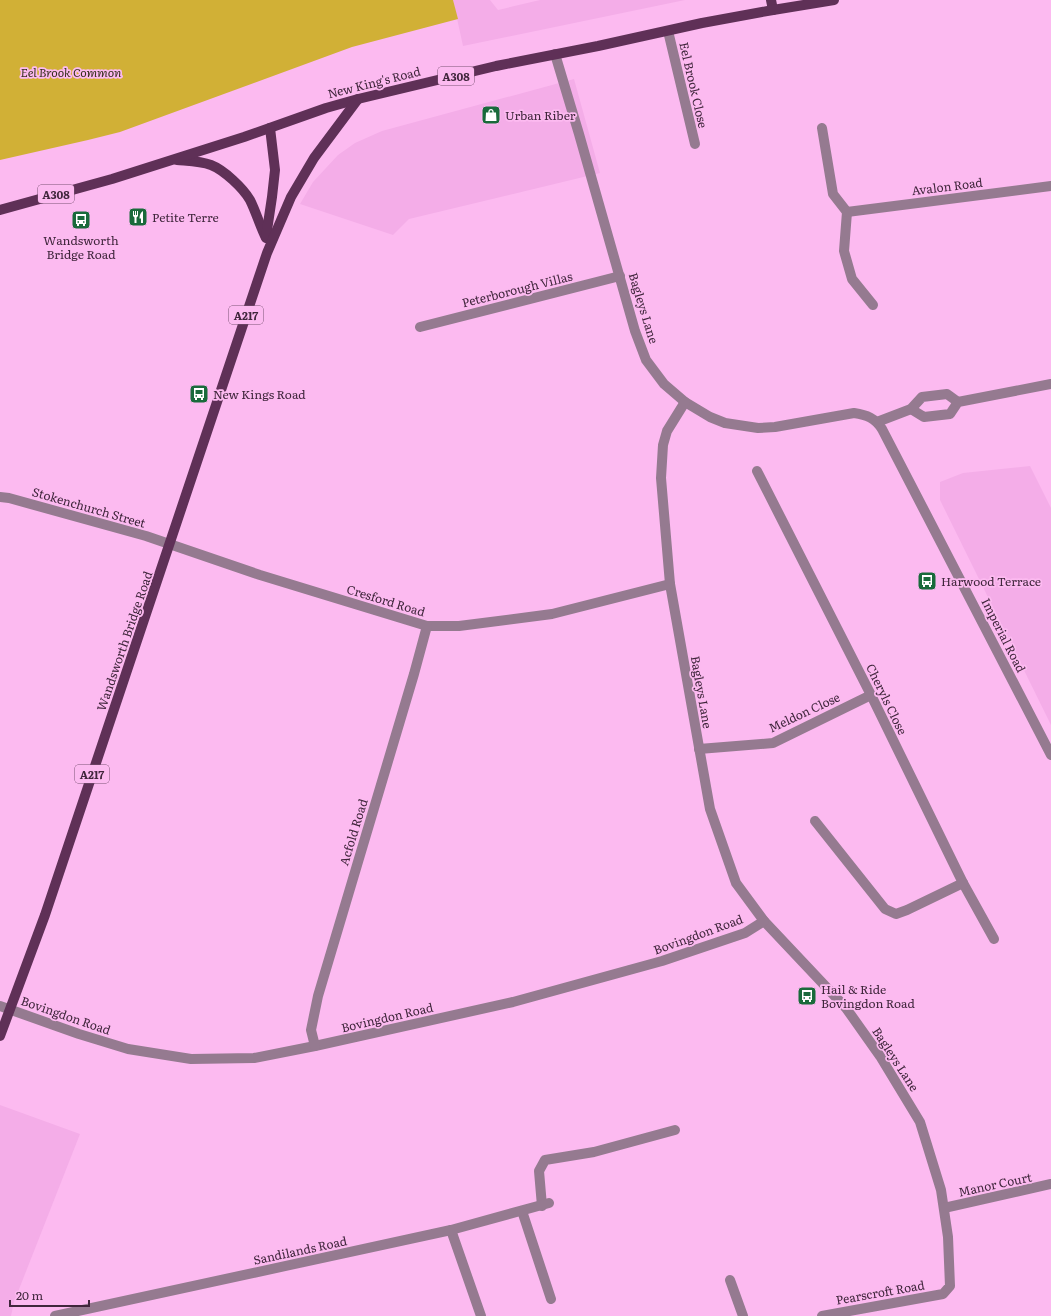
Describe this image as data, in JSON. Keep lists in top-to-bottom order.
{
  "streets": {
    "main road": [
      "A308",
      "New King's Road",
      "A217",
      "Wandsworth Bridge Road"
    ],
    "street": [
      "Eel Brook Close",
      "Avalon Road",
      "Peterborough Villas",
      "Bagleys Lane",
      "Stokenchurch Street",
      "Cresford Road",
      "Imperial Road",
      "Cheryls Close",
      "Meldon Close",
      "Acfold Road",
      "Bovingdon Road",
      "Manor Court",
      "Sandilands Road",
      "Pearscroft Road"
    ]
  },
  "crossings": [
    ["New King's Road", "Eel Brook Close"],
    ["New King's Road", "Bagleys Lane"],
    ["New King's Road", "A217"],
    ["New King's Road", "Wandsworth Bridge Road"],
    ["Peterborough Villas", "Bagleys Lane"],
    ["Bagleys Lane", "Cresford Road"],
    ["Bagleys Lane", "Meldon Close"],
    ["Bagleys Lane", "Bovingdon Road"],
    ["Bagleys Lane", "Manor Court"],
    ["Bagleys Lane", "Pearscroft Road"],
    ["A217", "Wandsworth Bridge Road"],
    ["Stokenchurch Street", "Cresford Road"],
    ["Stokenchurch Street", "Wandsworth Bridge Road"],
    ["Cresford Road", "Wandsworth Bridge Road"],
    ["Cresford Road", "Acfold Road"],
    ["Wandsworth Bridge Road", "Bovingdon Road"],
    ["Cheryls Close", "Meldon Close"],
    ["Acfold Road", "Bovingdon Road"]
  ],
  "parks": ["Eel Brook Common"],
  "places": {
    "shop": ["Urban Riber"],
    "restaurant": ["Petite Terre"],
    "bus stop": [
      "Wandsworth Bridge Road",
      "New Kings Road",
      "Harwood Terrace",
      "Hail & Ride Bovingdon Road"
    ]
  },
  "scale_bar": "20 m"
}
